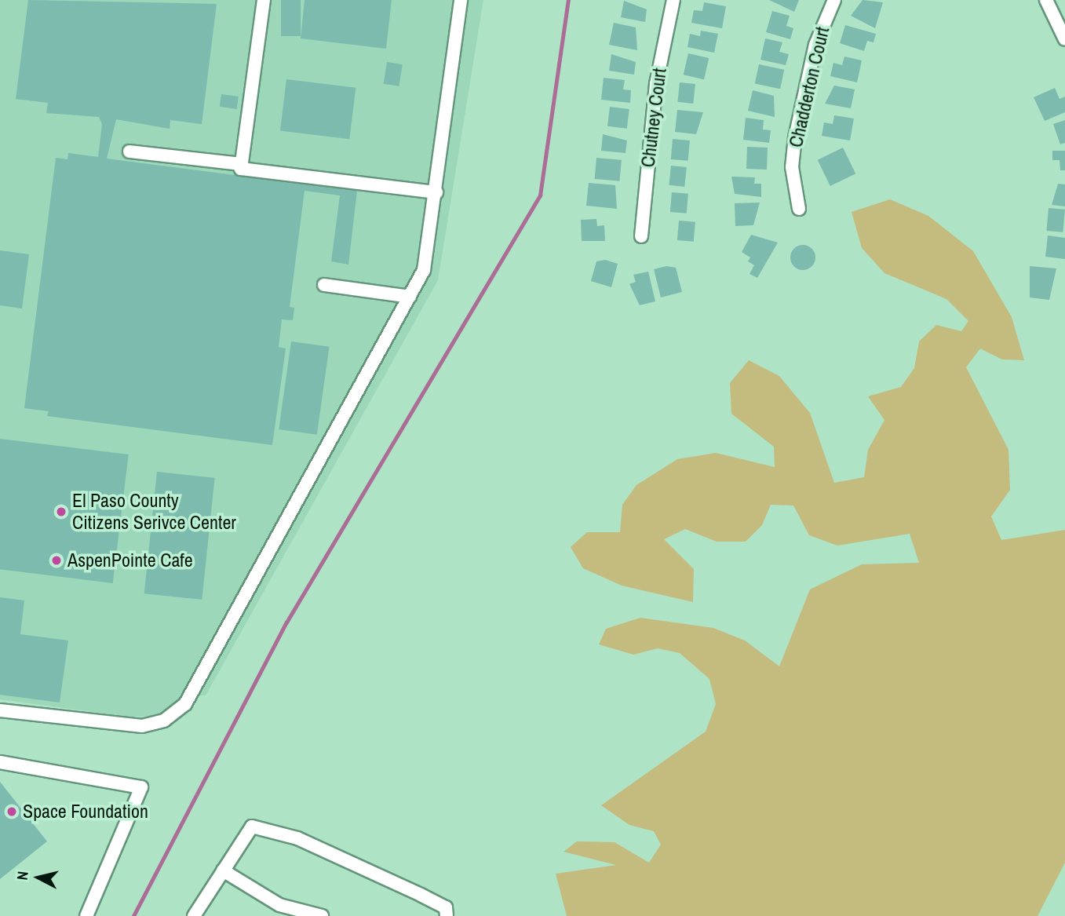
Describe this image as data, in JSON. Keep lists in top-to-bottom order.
{
  "streets": {
    "street": ["Chadderton Court", "Chutney Court"]
  },
  "places": ["El Paso County Citizens Serivce Center", "AspenPointe Cafe", "Space Foundation"],
  "north": "left"
}
